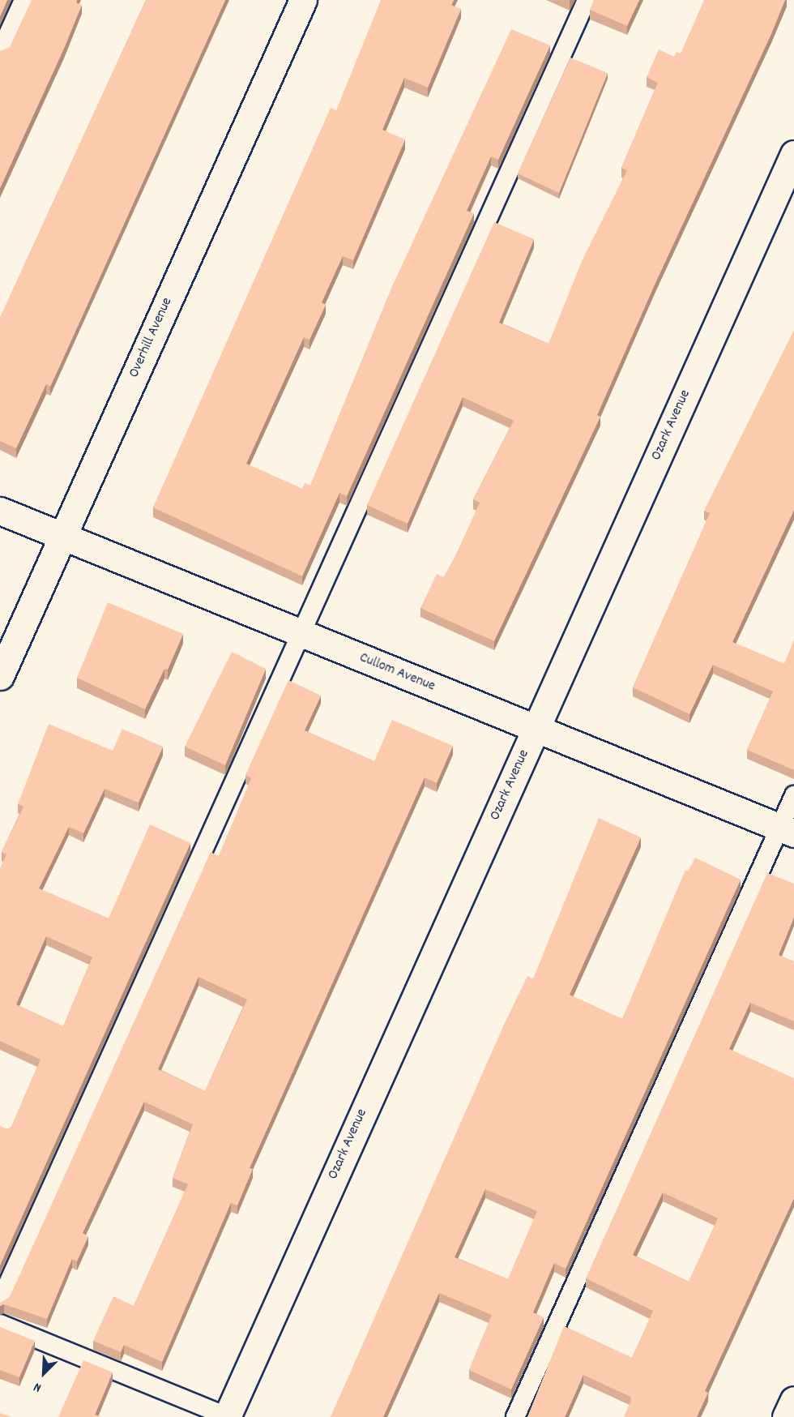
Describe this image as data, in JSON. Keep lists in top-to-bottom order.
{
  "streets": {
    "street": ["Overhill Avenue", "Ozark Avenue", "Cullom Avenue"]
  },
  "crossings": [
    ["Overhill Avenue", "Cullom Avenue"],
    ["Ozark Avenue", "Cullom Avenue"]
  ],
  "north": "bottom left"
}
